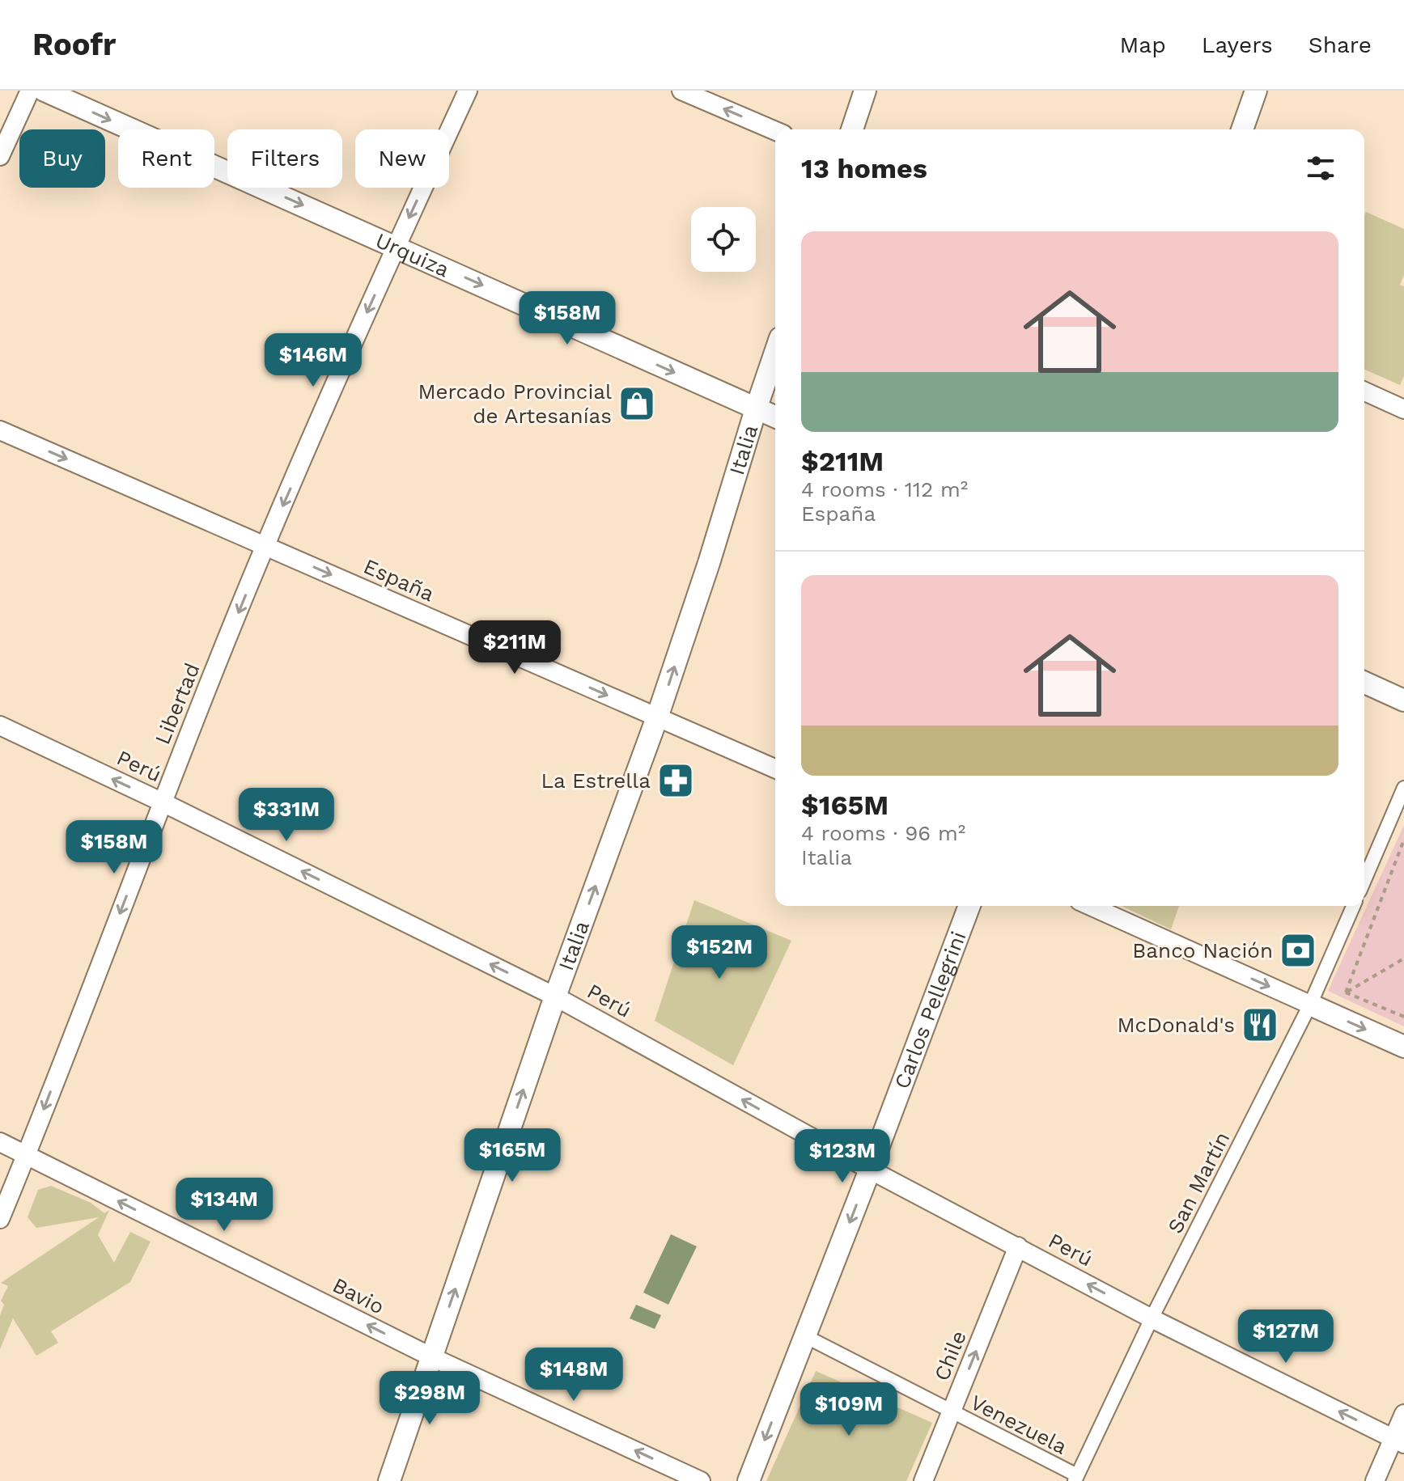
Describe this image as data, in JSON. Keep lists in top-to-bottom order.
{
  "streets": {
    "street": [
      "Urquiza",
      "Italia",
      "España",
      "Libertad",
      "Perú",
      "Carlos Pellegrini",
      "San Martín",
      "Bavio",
      "Chile",
      "Venezuela"
    ]
  },
  "crossings": [
    ["Urquiza", "Italia"],
    ["Urquiza", "Libertad"],
    ["Italia", "España"],
    ["Italia", "Perú"],
    ["Italia", "Bavio"],
    ["España", "Libertad"],
    ["Libertad", "Perú"],
    ["Libertad", "Bavio"],
    ["Perú", "Carlos Pellegrini"],
    ["Perú", "San Martín"],
    ["Perú", "Chile"],
    ["Carlos Pellegrini", "Venezuela"],
    ["San Martín", "Venezuela"],
    ["Chile", "Venezuela"]
  ],
  "one_way": [
    "Urquiza",
    "Italia",
    "España",
    "Libertad",
    "Perú",
    "Carlos Pellegrini",
    "Bavio",
    "Chile"
  ],
  "places": {
    "shop": ["Mercado Provincial de Artesanías"],
    "pharmacy": ["La Estrella"],
    "bank": ["Banco Nación"],
    "restaurant": ["McDonald's"]
  },
  "page": {
    "header": "Roofr",
    "nav": ["Map", "Layers", "Share"],
    "chip": [
      "Buy",
      "Rent",
      "Filters",
      "New"
    ],
    "heading": "13 homes",
    "list": [
      {
        "name": "$211M",
        "note": "4 rooms · 112 m² · España"
      },
      {
        "name": "$165M",
        "note": "4 rooms · 96 m² · Italia"
      }
    ],
    "price": [
      "$158M",
      "$146M",
      "$211M",
      "$331M",
      "$158M",
      "$152M",
      "$165M",
      "$123M",
      "$134M",
      "$127M",
      "$148M",
      "$298M",
      "$109M"
    ]
  }
}
